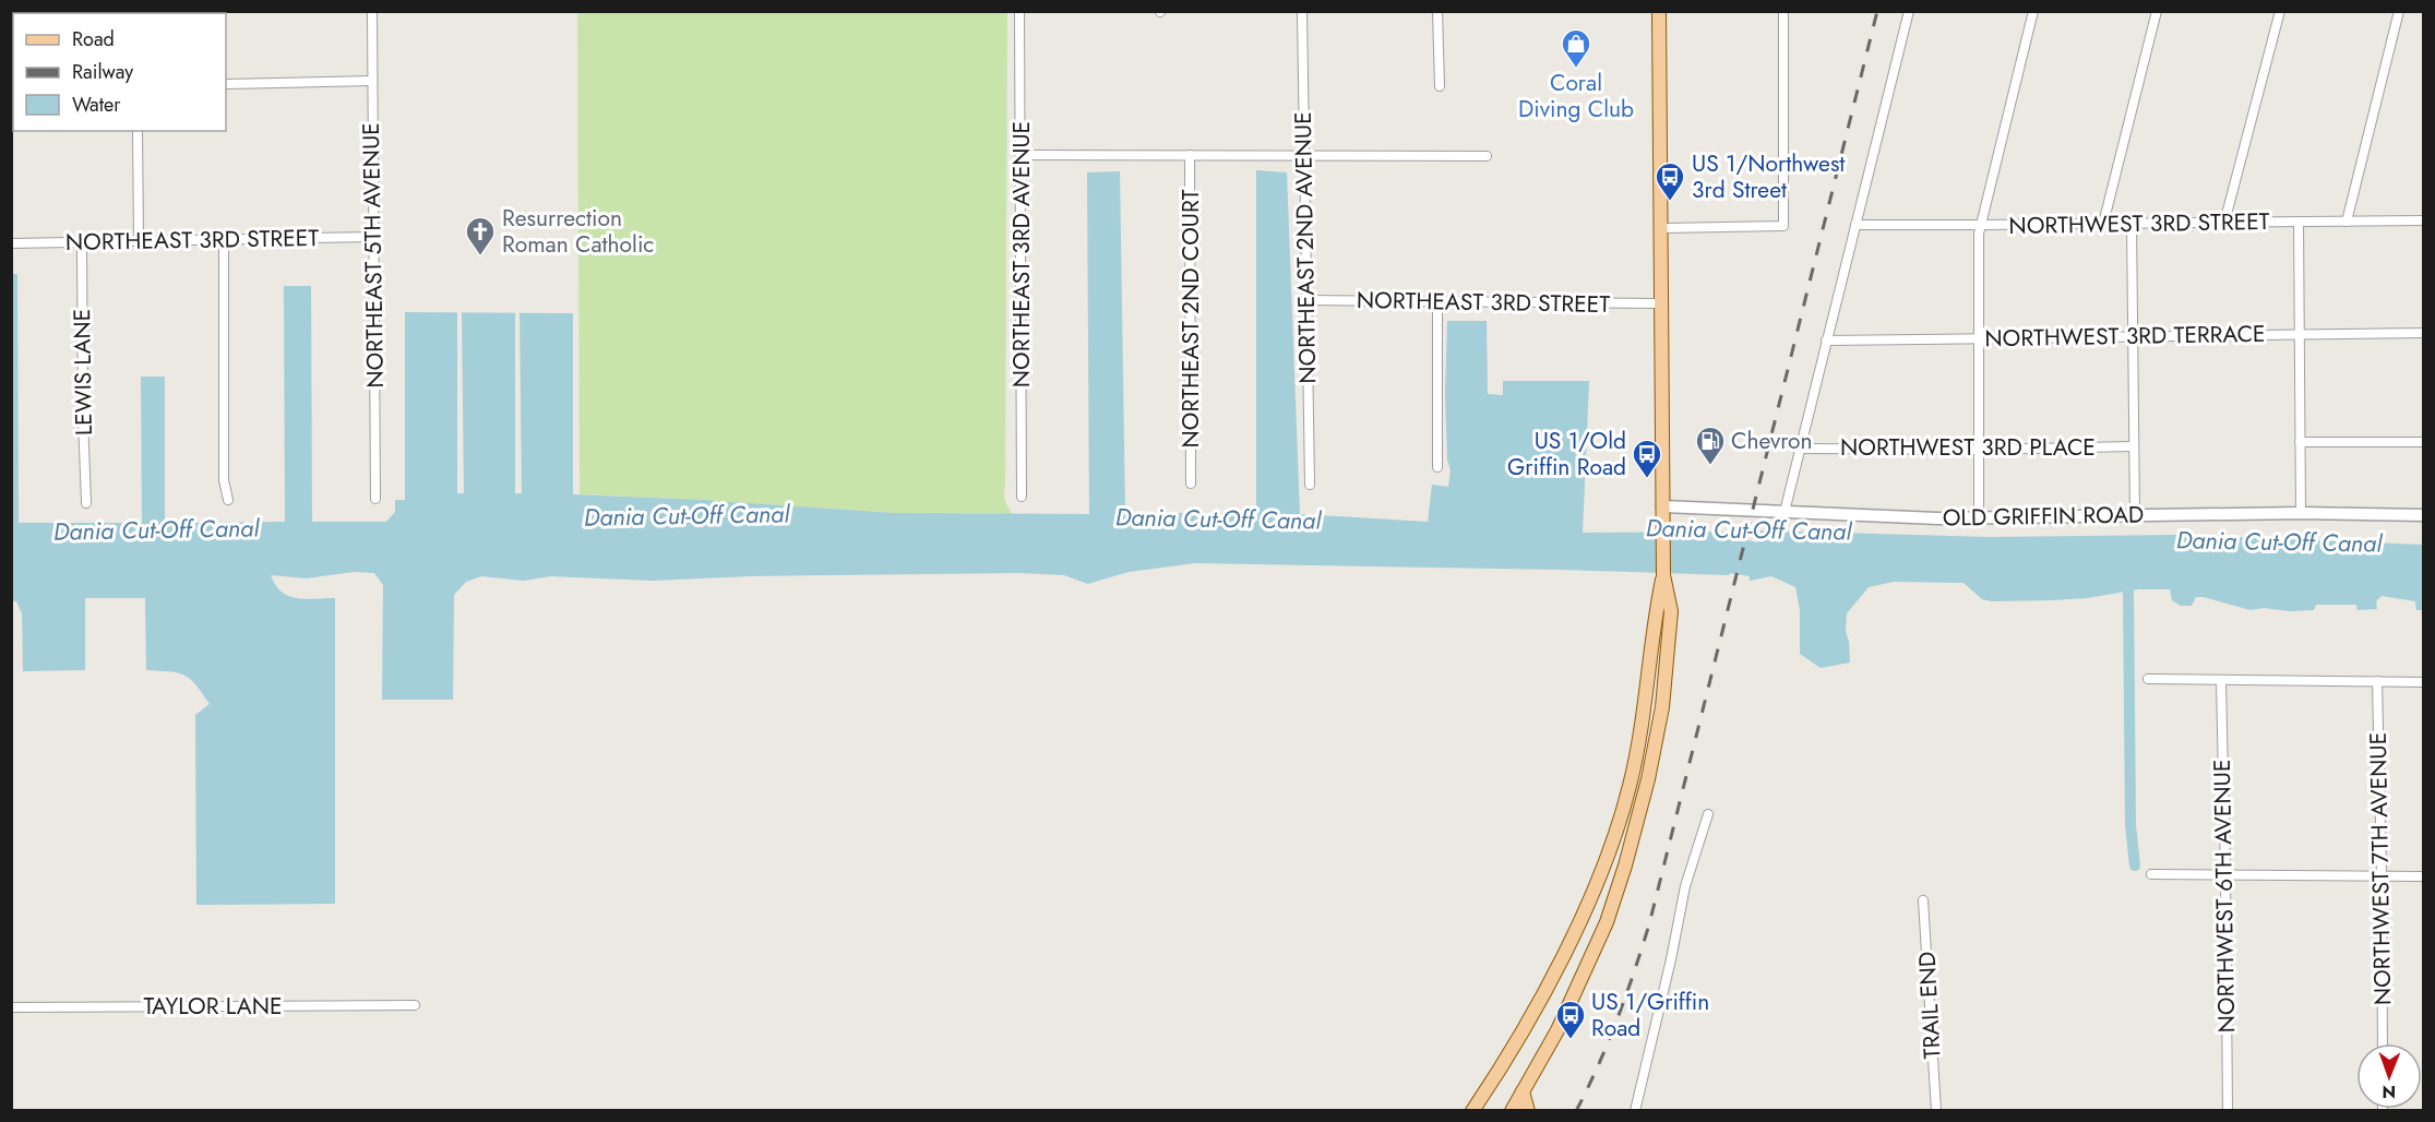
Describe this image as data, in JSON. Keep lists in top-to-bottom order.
{
  "streets": {
    "street": [
      "NORTHWEST 3RD STREET",
      "NORTHEAST 3RD STREET",
      "NORTHEAST 2ND AVENUE",
      "NORTHEAST 3RD AVENUE",
      "NORTHEAST 5TH AVENUE",
      "NORTHEAST 2ND COURT",
      "NORTHWEST 3RD TERRACE",
      "LEWIS LANE",
      "NORTHWEST 3RD PLACE",
      "OLD GRIFFIN ROAD",
      "NORTHWEST 7TH AVENUE",
      "NORTHWEST 6TH AVENUE",
      "TRAIL END",
      "TAYLOR LANE"
    ]
  },
  "crossings": [
    ["NORTHEAST 3RD STREET", "NORTHEAST 2ND AVENUE"],
    ["NORTHEAST 3RD STREET", "NORTHEAST 5TH AVENUE"],
    ["NORTHEAST 3RD STREET", "LEWIS LANE"]
  ],
  "water": ["Dania Cut-Off Canal"],
  "places": {
    "shop": ["Coral Diving Club"],
    "bus stop": ["US 1/Northwest 3rd Street", "US 1/Old Griffin Road", "US 1/Griffin Road"],
    "church": ["Resurrection Roman Catholic"],
    "fuel station": ["Chevron"]
  },
  "legend": ["Road", "Railway", "Water"],
  "north": "bottom"
}
